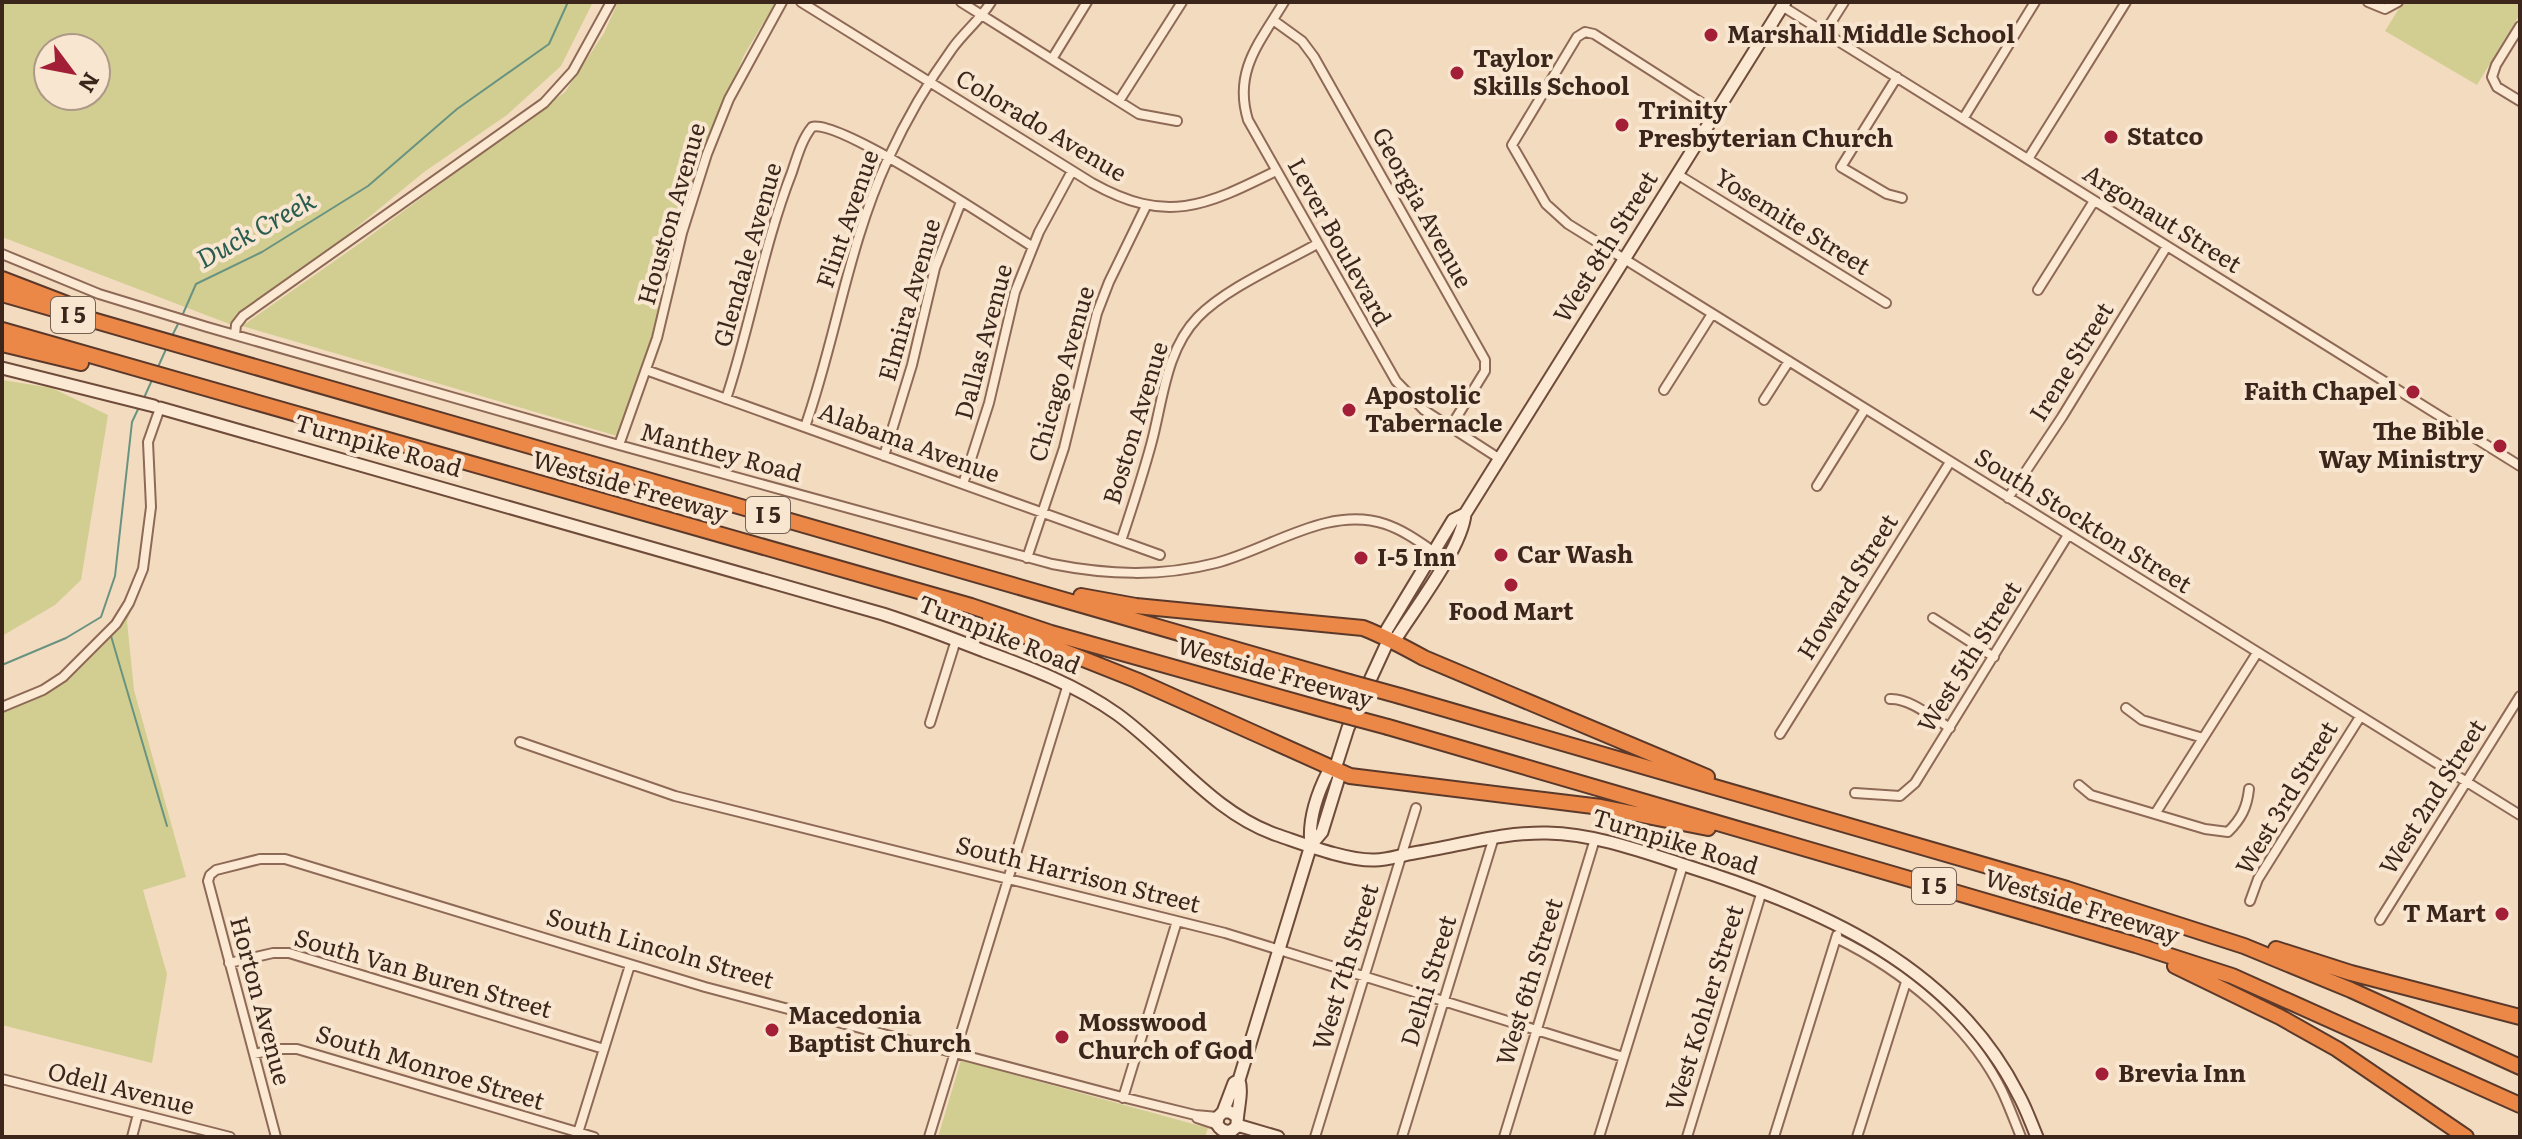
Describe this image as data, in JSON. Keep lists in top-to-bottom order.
{
  "streets": {
    "highway": ["I 5", "Westside Freeway"],
    "street": [
      "Colorado Avenue",
      "Georgia Avenue",
      "Houston Avenue",
      "Flint Avenue",
      "Argonaut Street",
      "Yosemite Street",
      "Lever Boulevard",
      "West 8th Street",
      "Glendale Avenue",
      "Elmira Avenue",
      "Dallas Avenue",
      "Irene Street",
      "Chicago Avenue",
      "Boston Avenue",
      "Alabama Avenue",
      "Turnpike Road",
      "Manthey Road",
      "South Stockton Street",
      "Howard Street",
      "West 5th Street",
      "West 2nd Street",
      "West 3rd Street",
      "South Harrison Street",
      "South Lincoln Street",
      "West 7th Street",
      "South Van Buren Street",
      "Delhi Street",
      "West 6th Street",
      "Horton Avenue",
      "West Kohler Street",
      "South Monroe Street",
      "Odell Avenue"
    ]
  },
  "crossings": [
    ["Colorado Avenue", "Flint Avenue"],
    ["Colorado Avenue", "Lever Boulevard"],
    ["Colorado Avenue", "Dallas Avenue"],
    ["Colorado Avenue", "Chicago Avenue"],
    ["Georgia Avenue", "Lever Boulevard"],
    ["Houston Avenue", "Alabama Avenue"],
    ["Houston Avenue", "Manthey Road"],
    ["Flint Avenue", "Glendale Avenue"],
    ["Flint Avenue", "Alabama Avenue"],
    ["Argonaut Street", "West 8th Street"],
    ["Argonaut Street", "Irene Street"],
    ["Yosemite Street", "West 8th Street"],
    ["Lever Boulevard", "West 8th Street"],
    ["Lever Boulevard", "Boston Avenue"],
    ["West 8th Street", "Turnpike Road"],
    ["West 8th Street", "Manthey Road"],
    ["West 8th Street", "South Stockton Street"],
    ["West 8th Street", "South Harrison Street"],
    ["West 8th Street", "South Lincoln Street"],
    ["Glendale Avenue", "Alabama Avenue"],
    ["Elmira Avenue", "Alabama Avenue"],
    ["Dallas Avenue", "Alabama Avenue"],
    ["Irene Street", "South Stockton Street"],
    ["Chicago Avenue", "Alabama Avenue"],
    ["Chicago Avenue", "Manthey Road"],
    ["Boston Avenue", "Alabama Avenue"],
    ["Turnpike Road", "West 7th Street"],
    ["Turnpike Road", "Delhi Street"],
    ["Turnpike Road", "West 6th Street"],
    ["Turnpike Road", "West Kohler Street"],
    ["South Stockton Street", "Howard Street"],
    ["South Stockton Street", "West 5th Street"],
    ["South Stockton Street", "West 2nd Street"],
    ["South Stockton Street", "West 3rd Street"],
    ["South Harrison Street", "West 7th Street"],
    ["South Harrison Street", "Delhi Street"],
    ["South Harrison Street", "West 6th Street"],
    ["South Lincoln Street", "Horton Avenue"],
    ["South Van Buren Street", "Horton Avenue"],
    ["Horton Avenue", "South Monroe Street"]
  ],
  "water": ["Duck Creek"],
  "places": [
    "Marshall Middle School",
    "Taylor Skills School",
    "Trinity Presbyterian Church",
    "Statco",
    "Faith Chapel",
    "Apostolic Tabernacle",
    "The Bible Way Ministry",
    "Car Wash",
    "I-5 Inn",
    "Food Mart",
    "T Mart",
    "Macedonia Baptist Church",
    "Mosswood Church of God",
    "Brevia Inn"
  ],
  "north": "bottom right"
}
